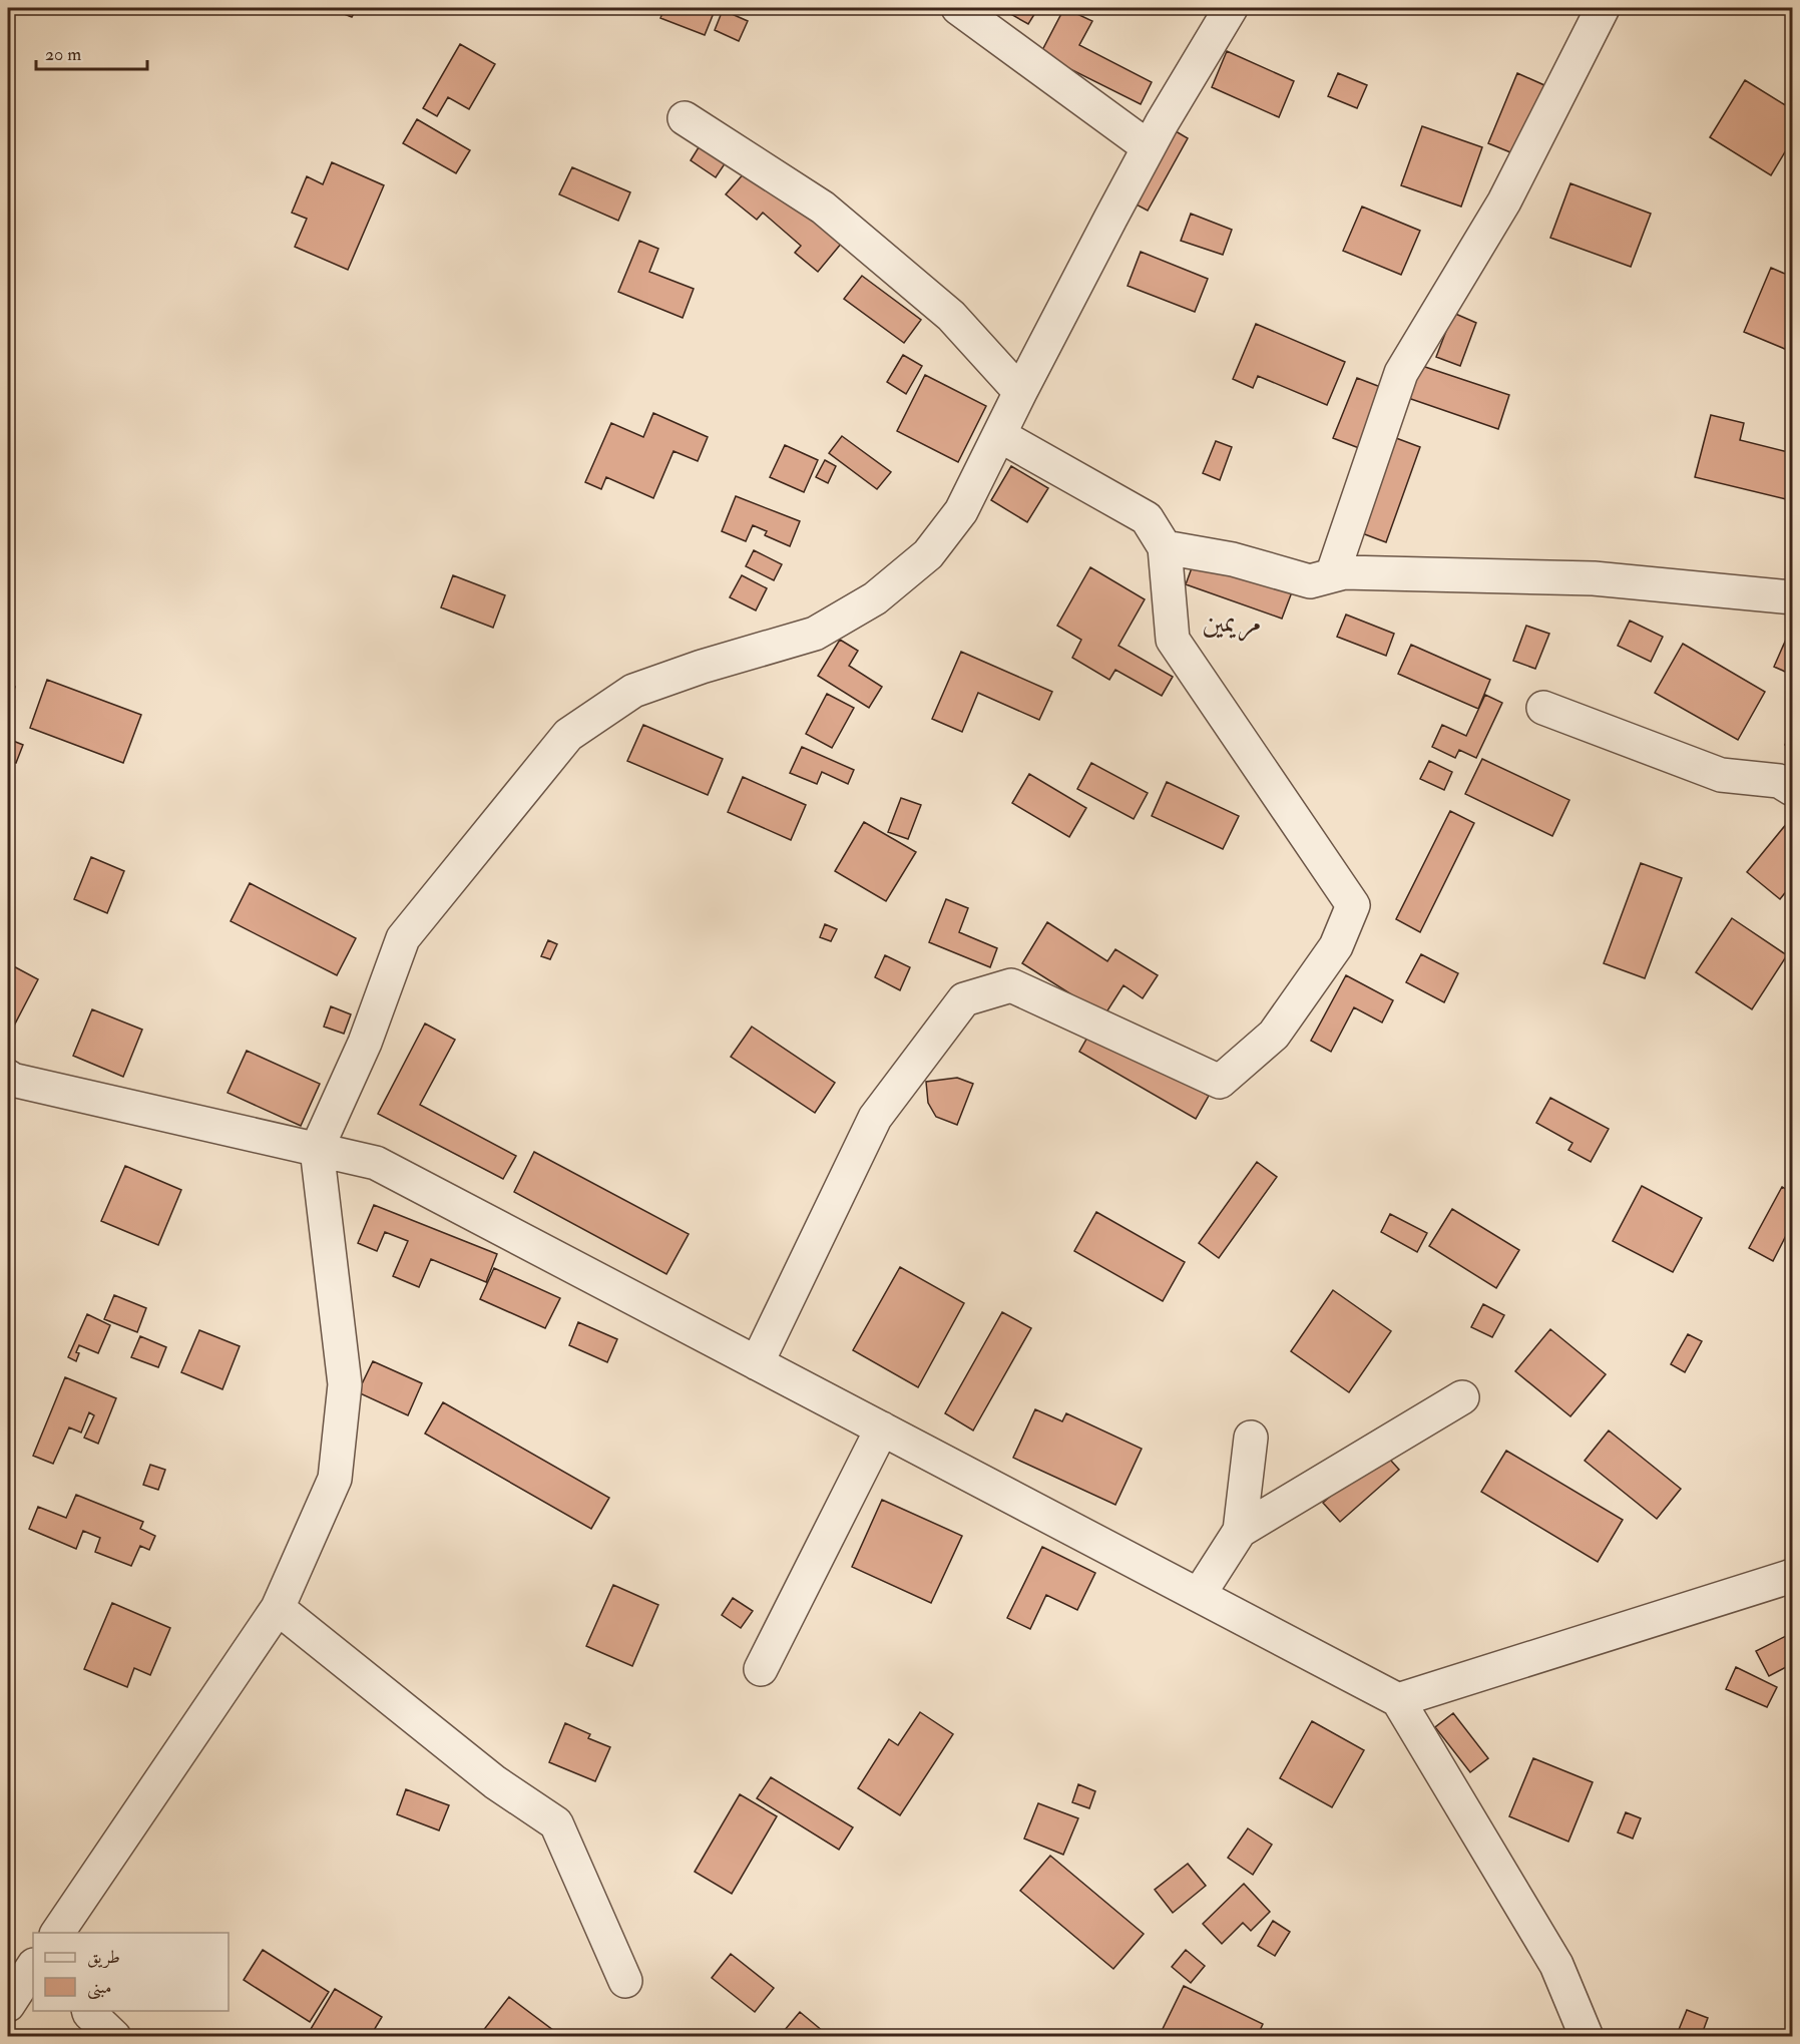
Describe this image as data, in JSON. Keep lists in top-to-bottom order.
{
  "districts": ["مريمين"],
  "legend": ["طريق", "مبنى"],
  "scale_bar": "20 m"
}
